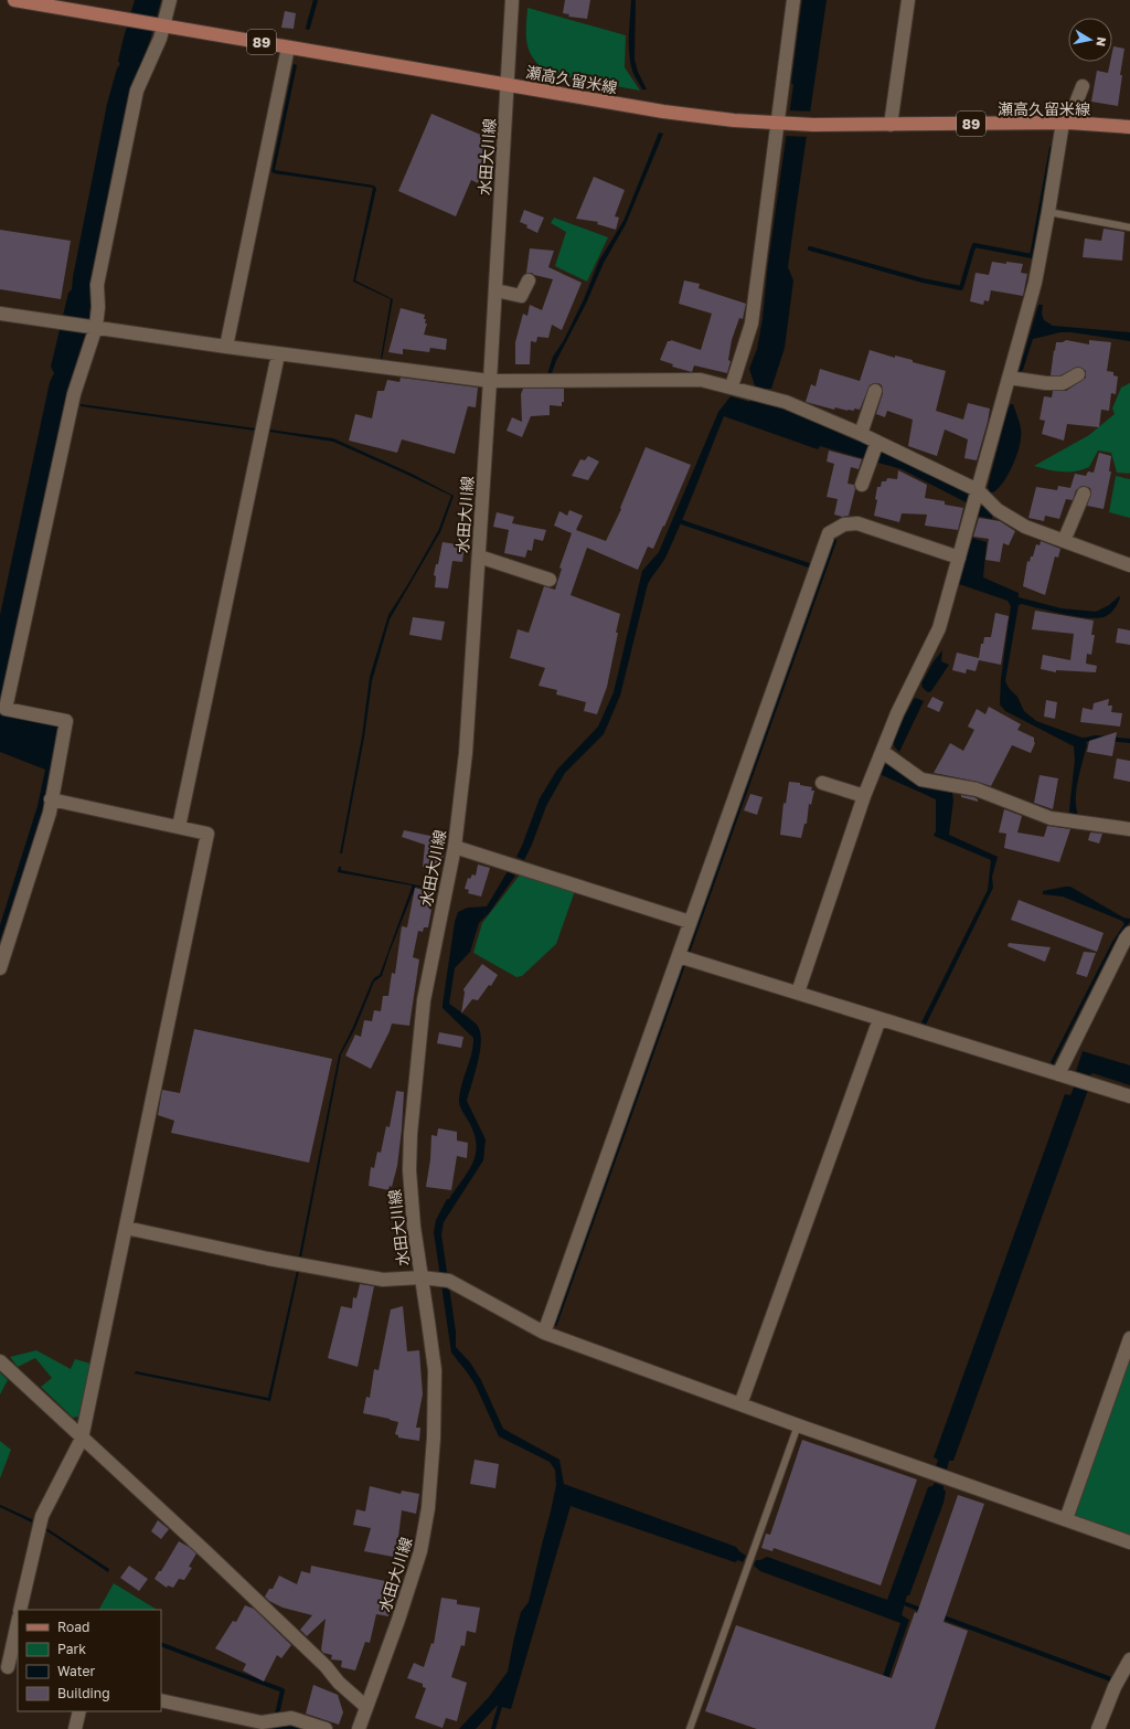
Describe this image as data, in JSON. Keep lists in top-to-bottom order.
{
  "streets": {
    "main road": ["89", "瀬高久留米線"],
    "street": ["水田大川線"]
  },
  "crossings": [
    ["瀬高久留米線", "水田大川線"]
  ],
  "legend": [
    "Road",
    "Park",
    "Water",
    "Building"
  ],
  "north": "right"
}
